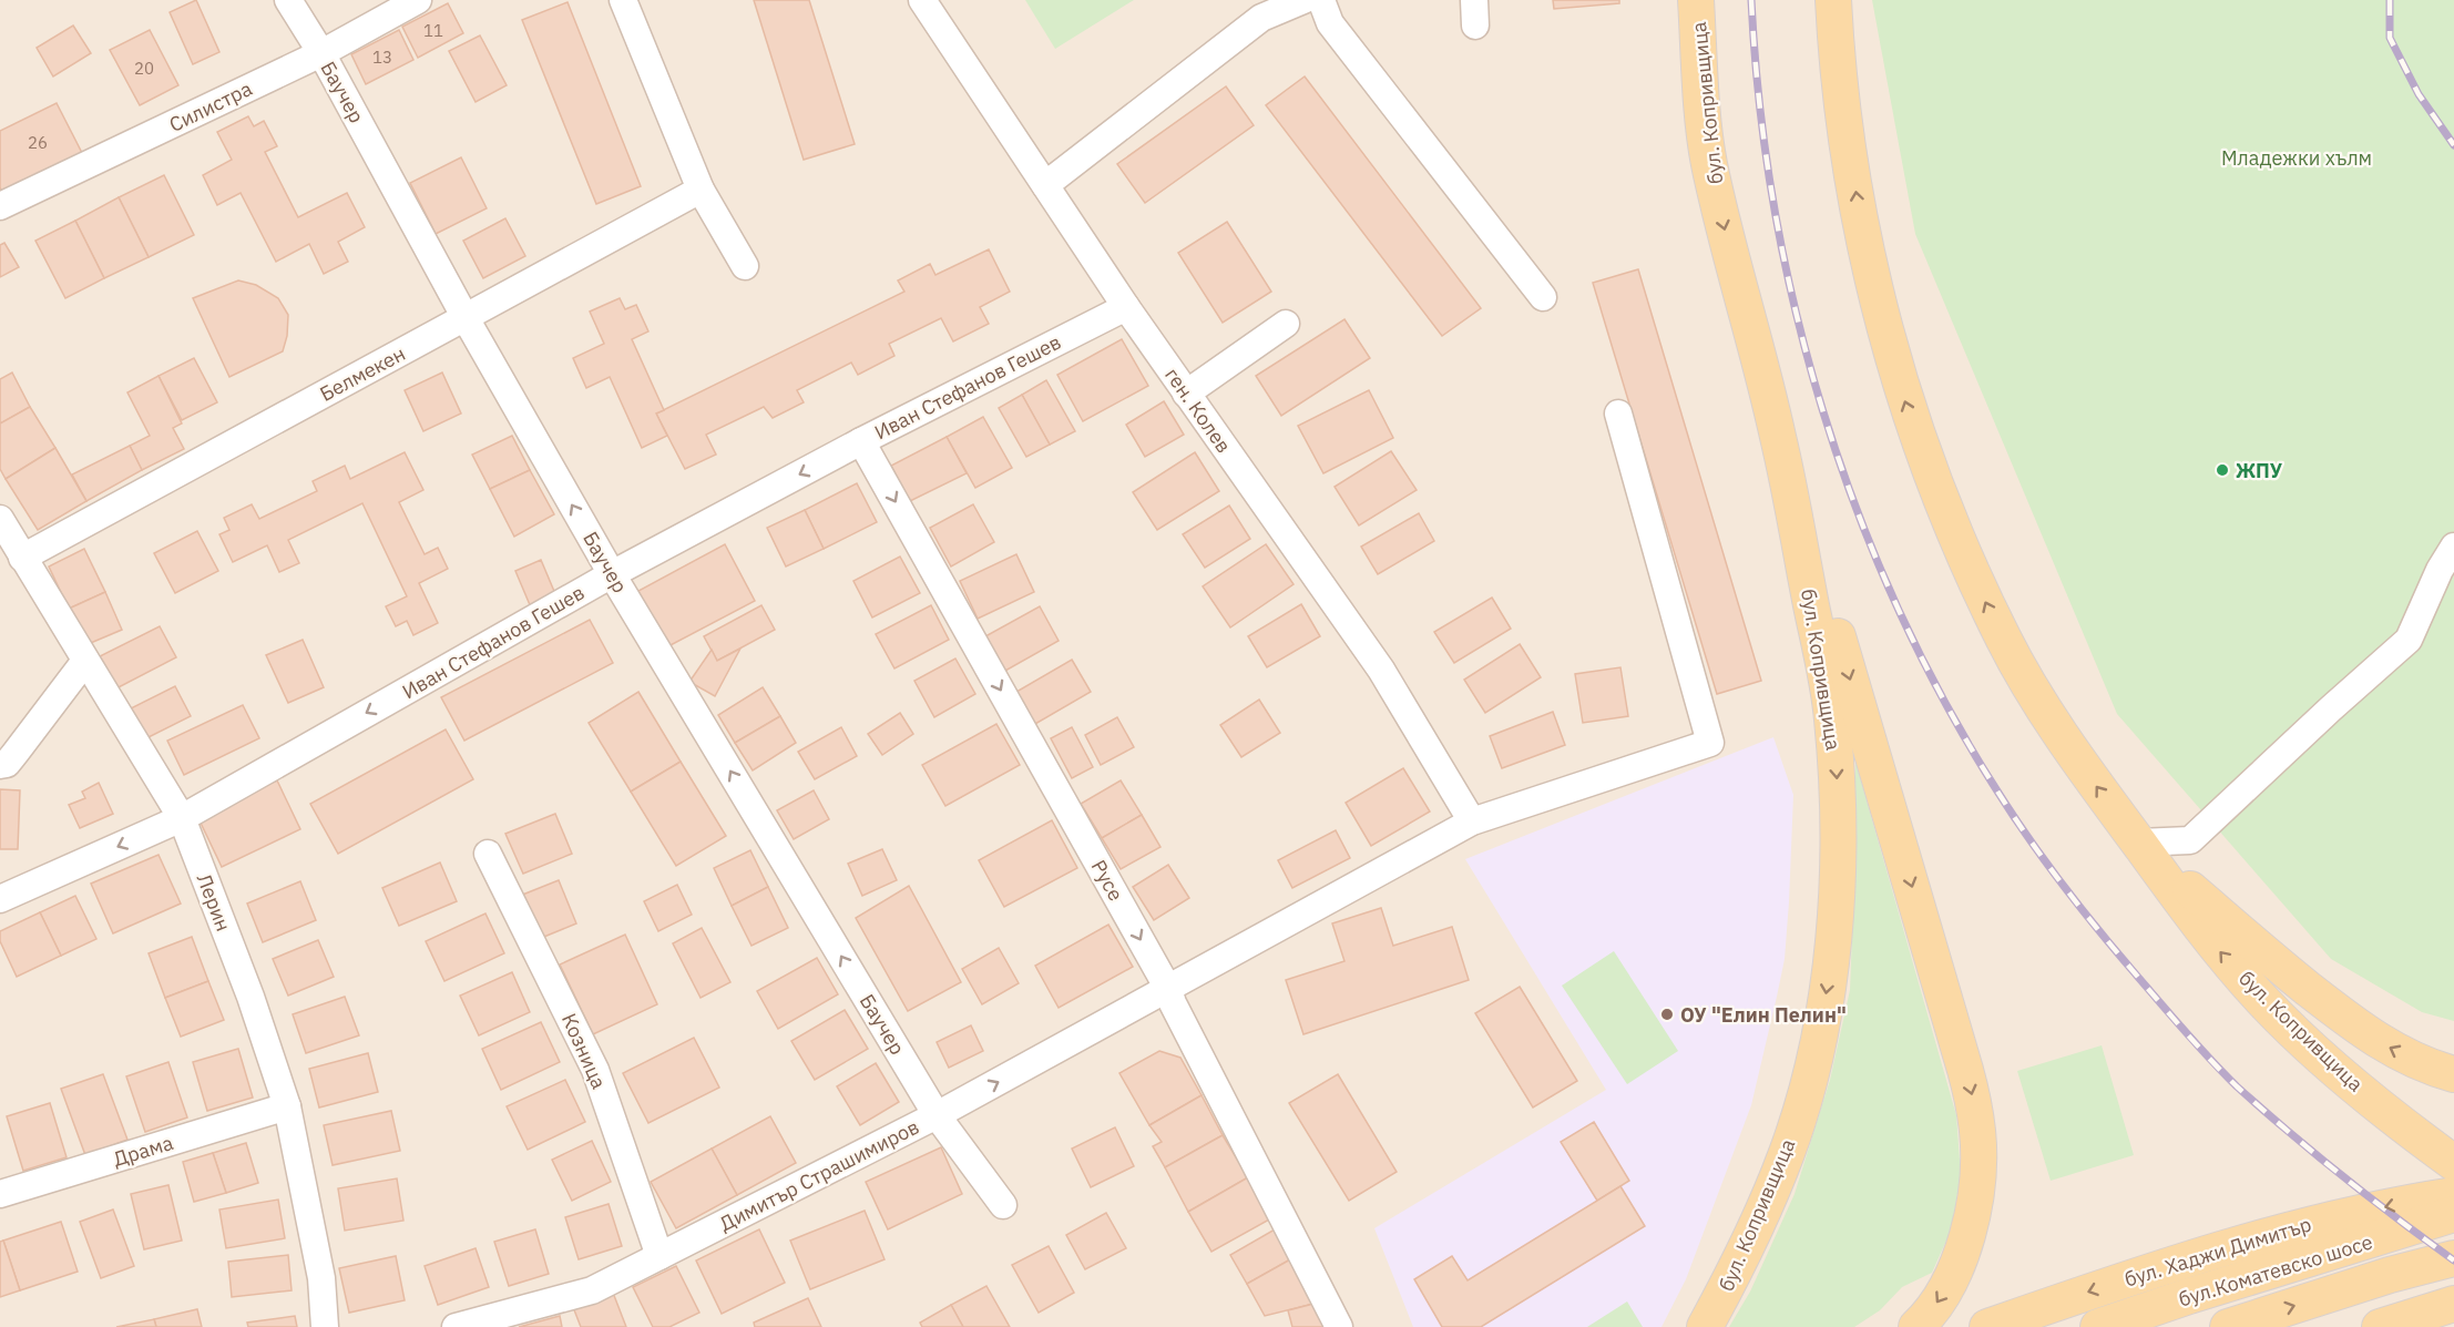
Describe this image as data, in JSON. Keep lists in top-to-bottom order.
{
  "streets": {
    "main road": ["бул. Копривщица", "бул. Хаджи Димитър", "бул.Коматевско шосе"],
    "street": [
      "Баучер",
      "Силистра",
      "Белмекен",
      "Иван Стефанов Гешев",
      "ген. Колев",
      "Русе",
      "Лерин",
      "Козница",
      "Драма",
      "Димитър Страшимиров"
    ]
  },
  "crossings": [
    ["Баучер", "Силистра"],
    ["Баучер", "Белмекен"],
    ["Баучер", "Иван Стефанов Гешев"],
    ["Баучер", "Димитър Страшимиров"],
    ["Белмекен", "Лерин"],
    ["Иван Стефанов Гешев", "ген. Колев"],
    ["Иван Стефанов Гешев", "Русе"],
    ["Иван Стефанов Гешев", "Лерин"],
    ["ген. Колев", "Димитър Страшимиров"],
    ["Русе", "Димитър Страшимиров"],
    ["Лерин", "Драма"],
    ["Козница", "Димитър Страшимиров"]
  ],
  "one_way": ["Баучер", "Иван Стефанов Гешев", "Русе"],
  "parks": ["Младежки хълм"],
  "places": ["ЖПУ", "ОУ \"Елин Пелин\""],
  "house_numbers": [
    "11",
    "13",
    "20",
    "26"
  ]
}
